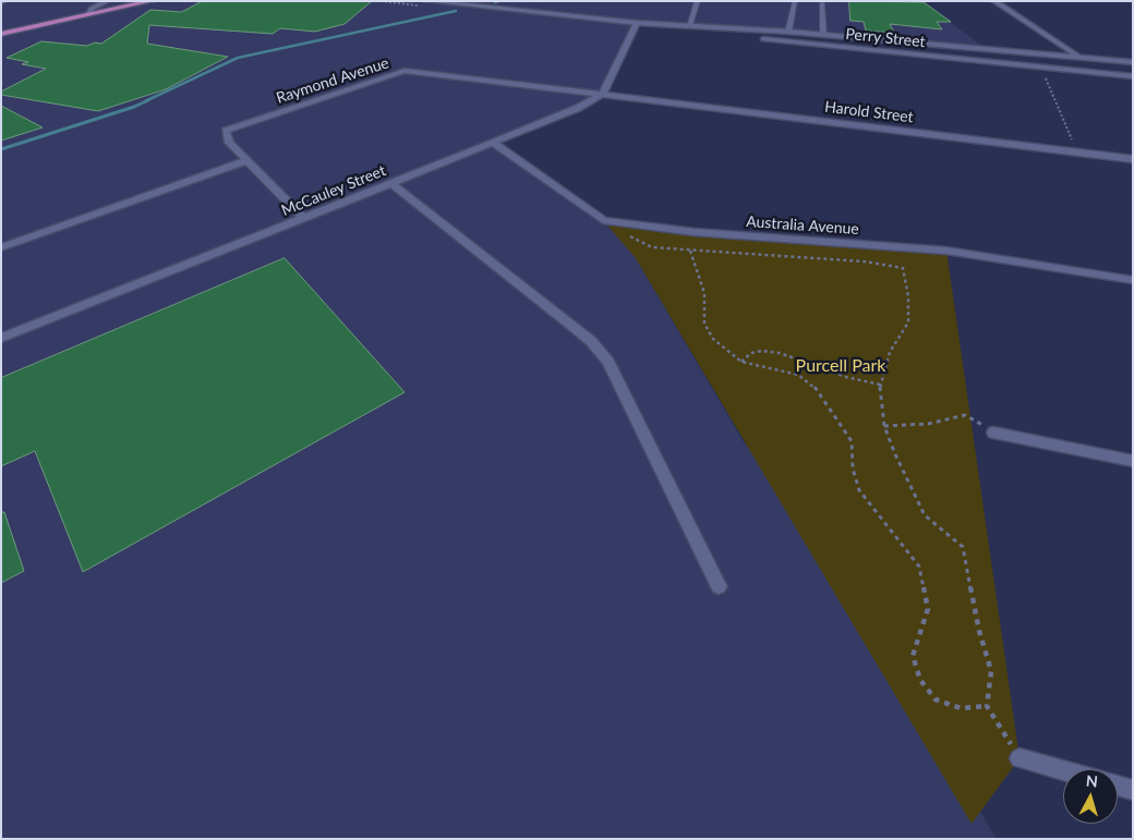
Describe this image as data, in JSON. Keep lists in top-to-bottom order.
{
  "streets": {
    "street": [
      "Perry Street",
      "Raymond Avenue",
      "Harold Street",
      "McCauley Street",
      "Australia Avenue"
    ]
  },
  "crossings": [
    ["Raymond Avenue", "Harold Street"],
    ["Raymond Avenue", "McCauley Street"],
    ["Harold Street", "McCauley Street"],
    ["McCauley Street", "Australia Avenue"]
  ],
  "parks": ["Purcell Park"],
  "north": "top"
}
